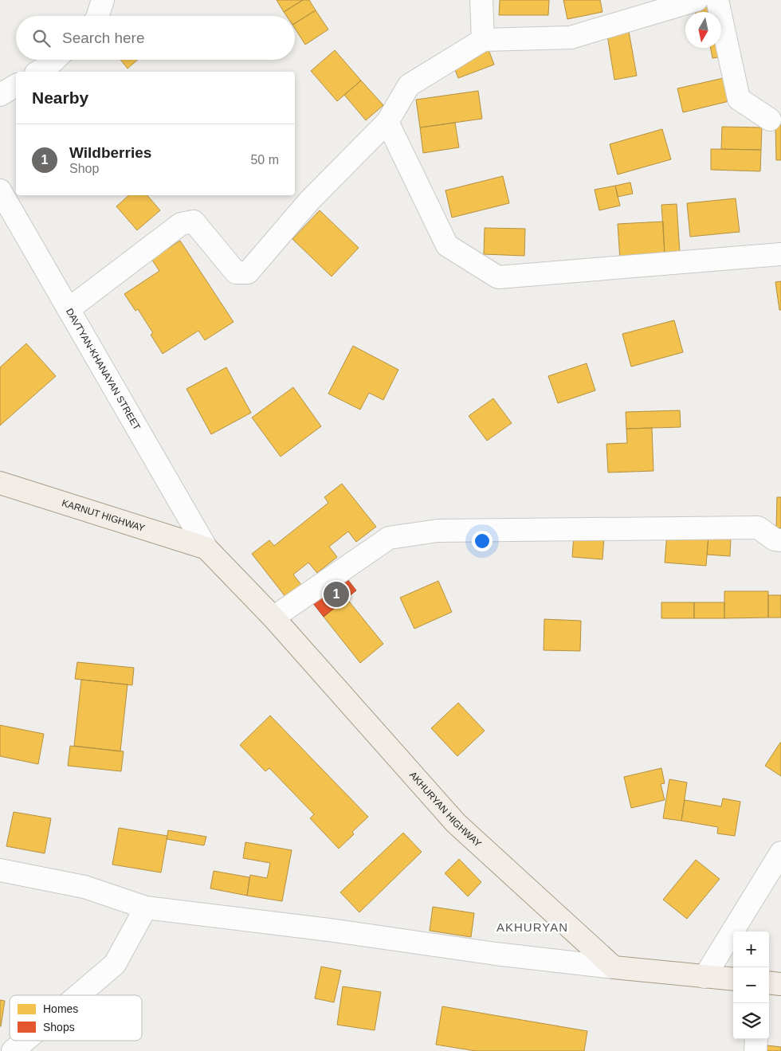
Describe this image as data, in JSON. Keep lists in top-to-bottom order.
{
  "streets": {
    "main road": ["KARNUT HIGHWAY", "AKHURYAN HIGHWAY"],
    "street": ["DAVTYAN-KHANAYAN STREET"]
  },
  "crossings": [
    ["DAVTYAN-KHANAYAN STREET", "KARNUT HIGHWAY"],
    ["DAVTYAN-KHANAYAN STREET", "AKHURYAN HIGHWAY"],
    ["KARNUT HIGHWAY", "AKHURYAN HIGHWAY"]
  ],
  "districts": ["AKHURYAN"],
  "legend": ["Homes", "Shops"],
  "north": "bottom",
  "page": {
    "search": "Search here",
    "heading": "Nearby",
    "list": [
      {
        "mark": "1",
        "name": "Wildberries",
        "note": "Shop",
        "value": "50 m"
      }
    ],
    "pins": "1",
    "map_buttons": ["+", "−"]
  }
}
